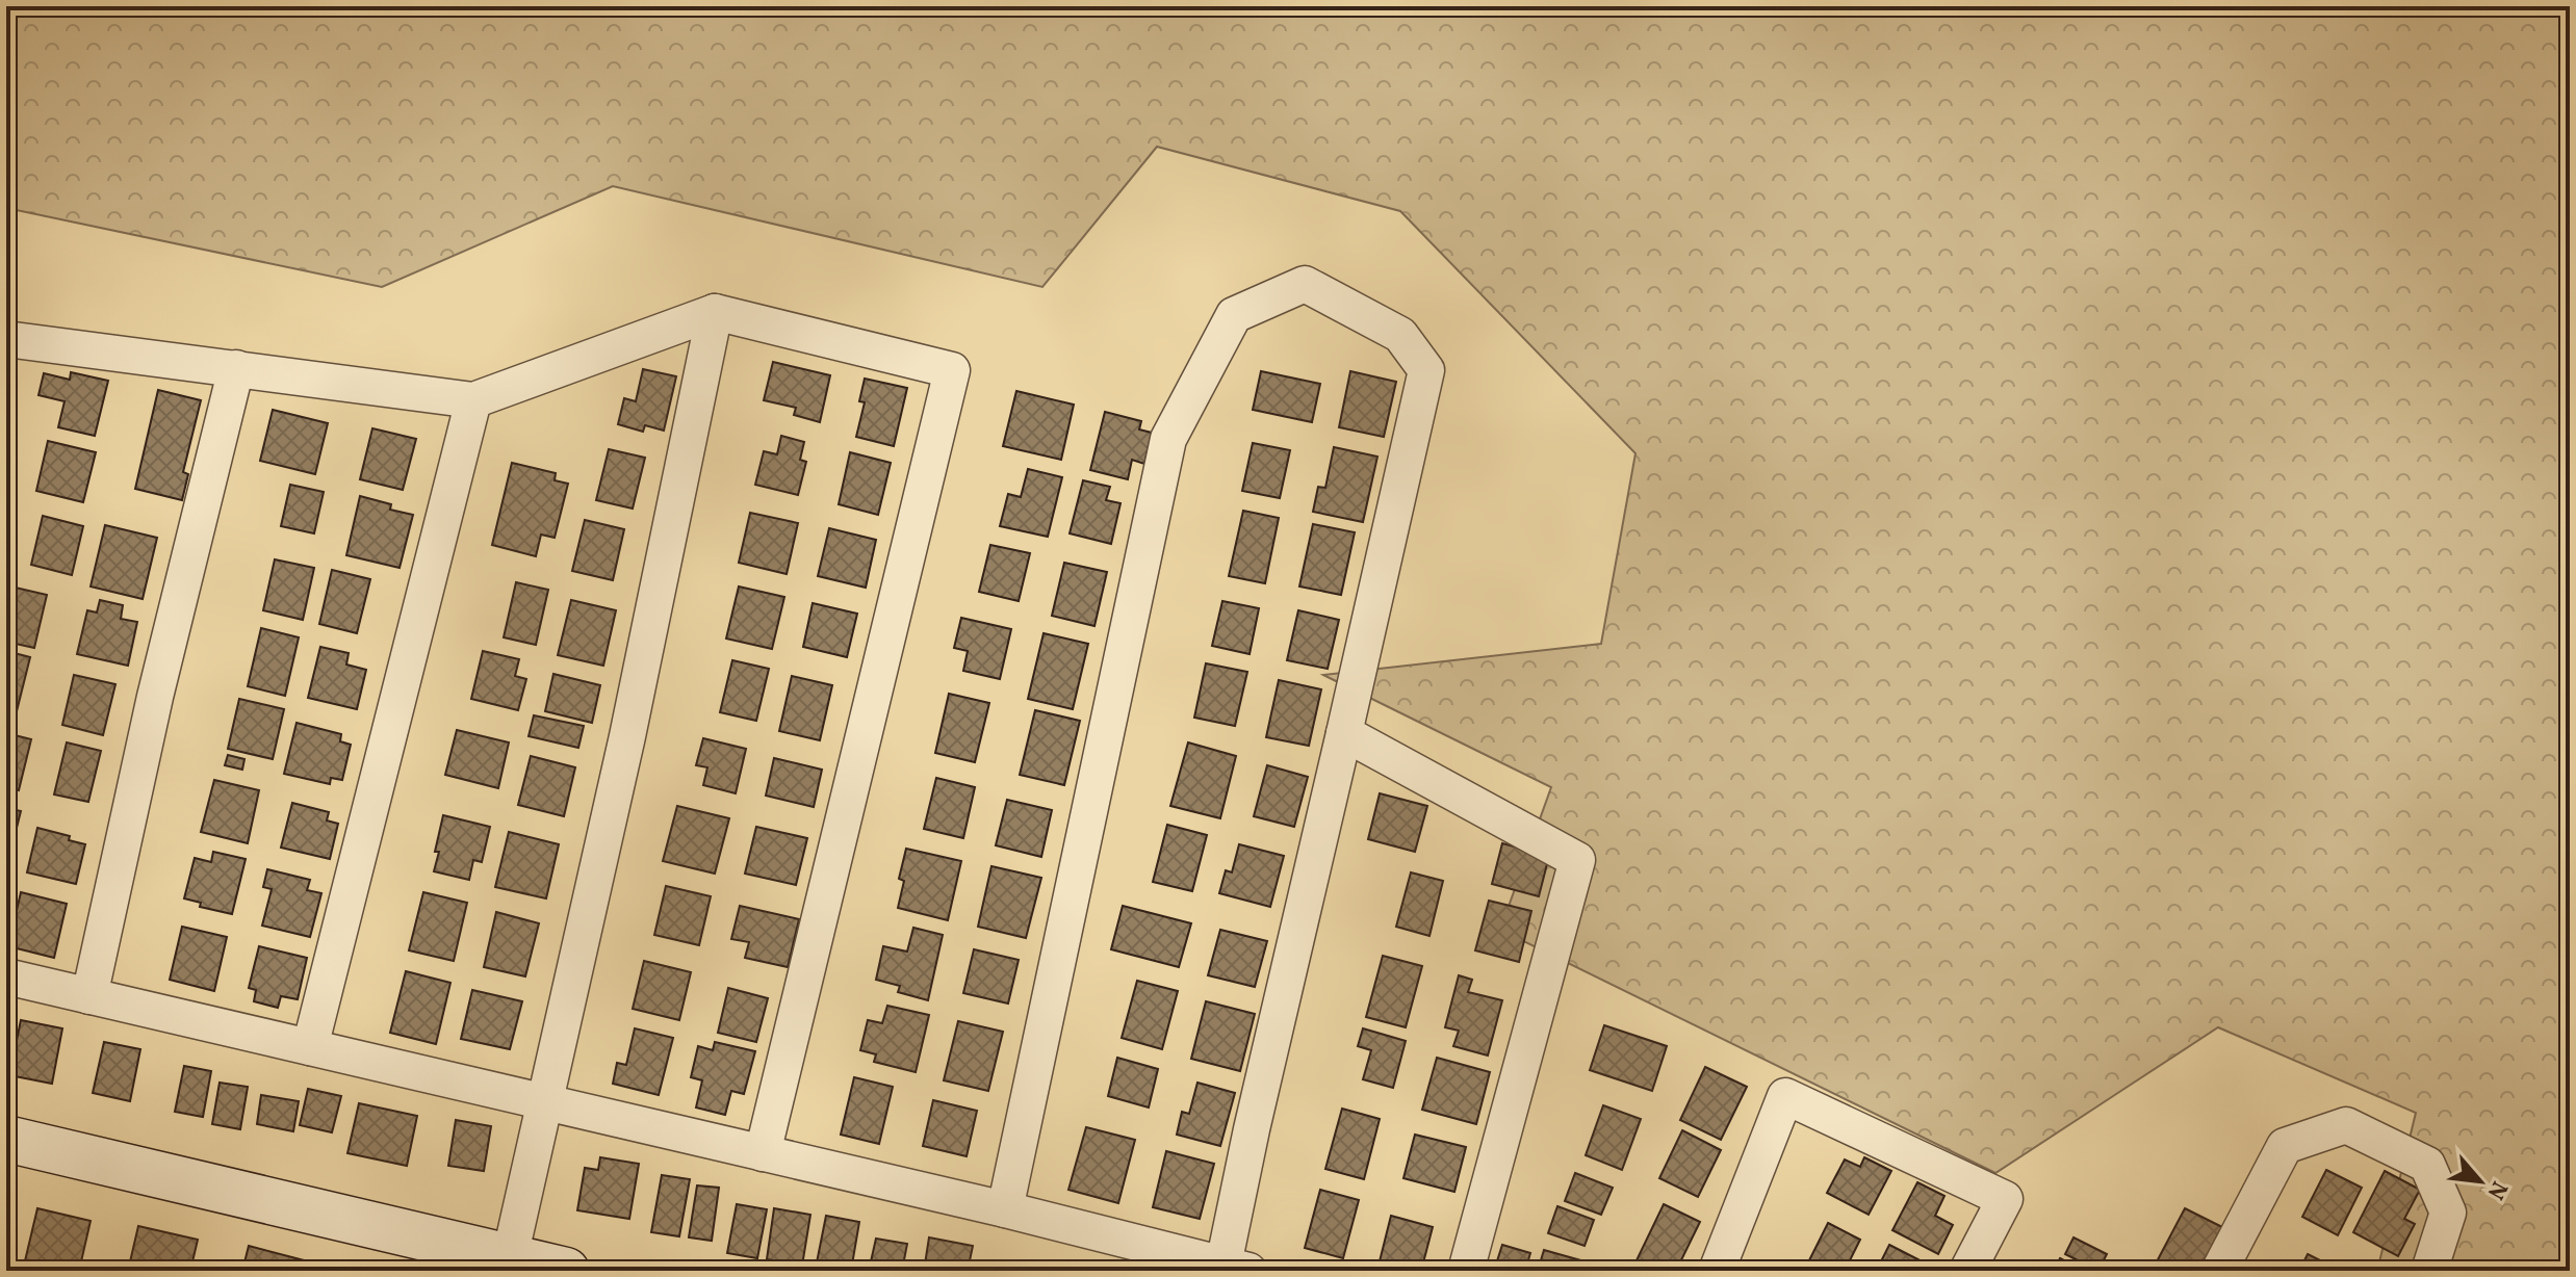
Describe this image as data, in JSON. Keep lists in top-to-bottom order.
{
  "north": "bottom right"
}
